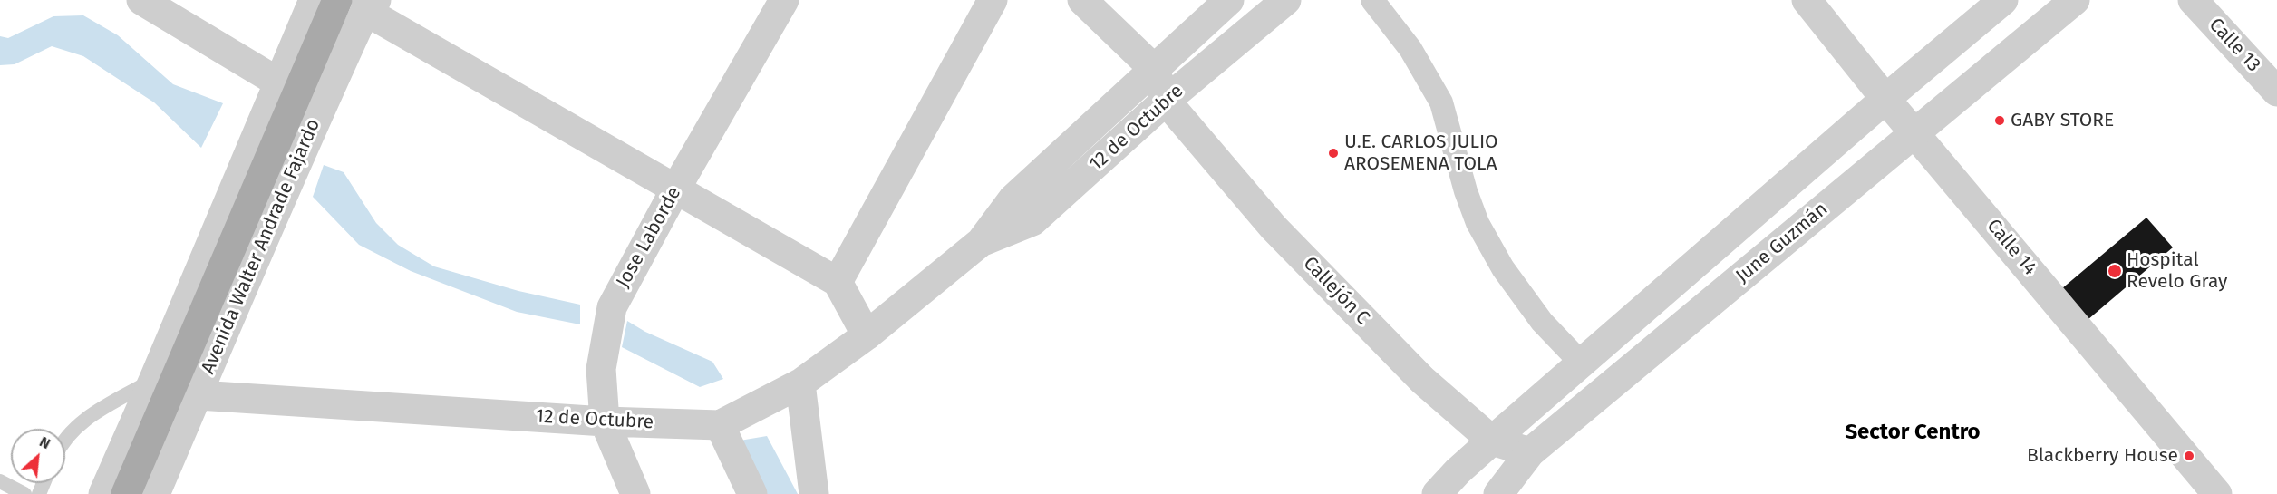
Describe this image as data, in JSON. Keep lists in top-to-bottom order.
{
  "streets": {
    "main road": ["Avenida Walter Andrade Fajardo"],
    "street": [
      "Calle 13",
      "12 de Octubre",
      "Jose Laborde",
      "June Guzmán",
      "Calle 14",
      "Callejón C"
    ]
  },
  "crossings": [
    ["12 de Octubre", "Jose Laborde"],
    ["12 de Octubre", "Avenida Walter Andrade Fajardo"],
    ["12 de Octubre", "Callejón C"],
    ["June Guzmán", "Calle 14"],
    ["June Guzmán", "Callejón C"]
  ],
  "districts": ["Sector Centro"],
  "places": [
    "GABY STORE",
    "U.E. CARLOS JULIO AROSEMENA TOLA",
    "Hospital Revelo Gray",
    "Blackberry House"
  ],
  "north": "top right"
}
